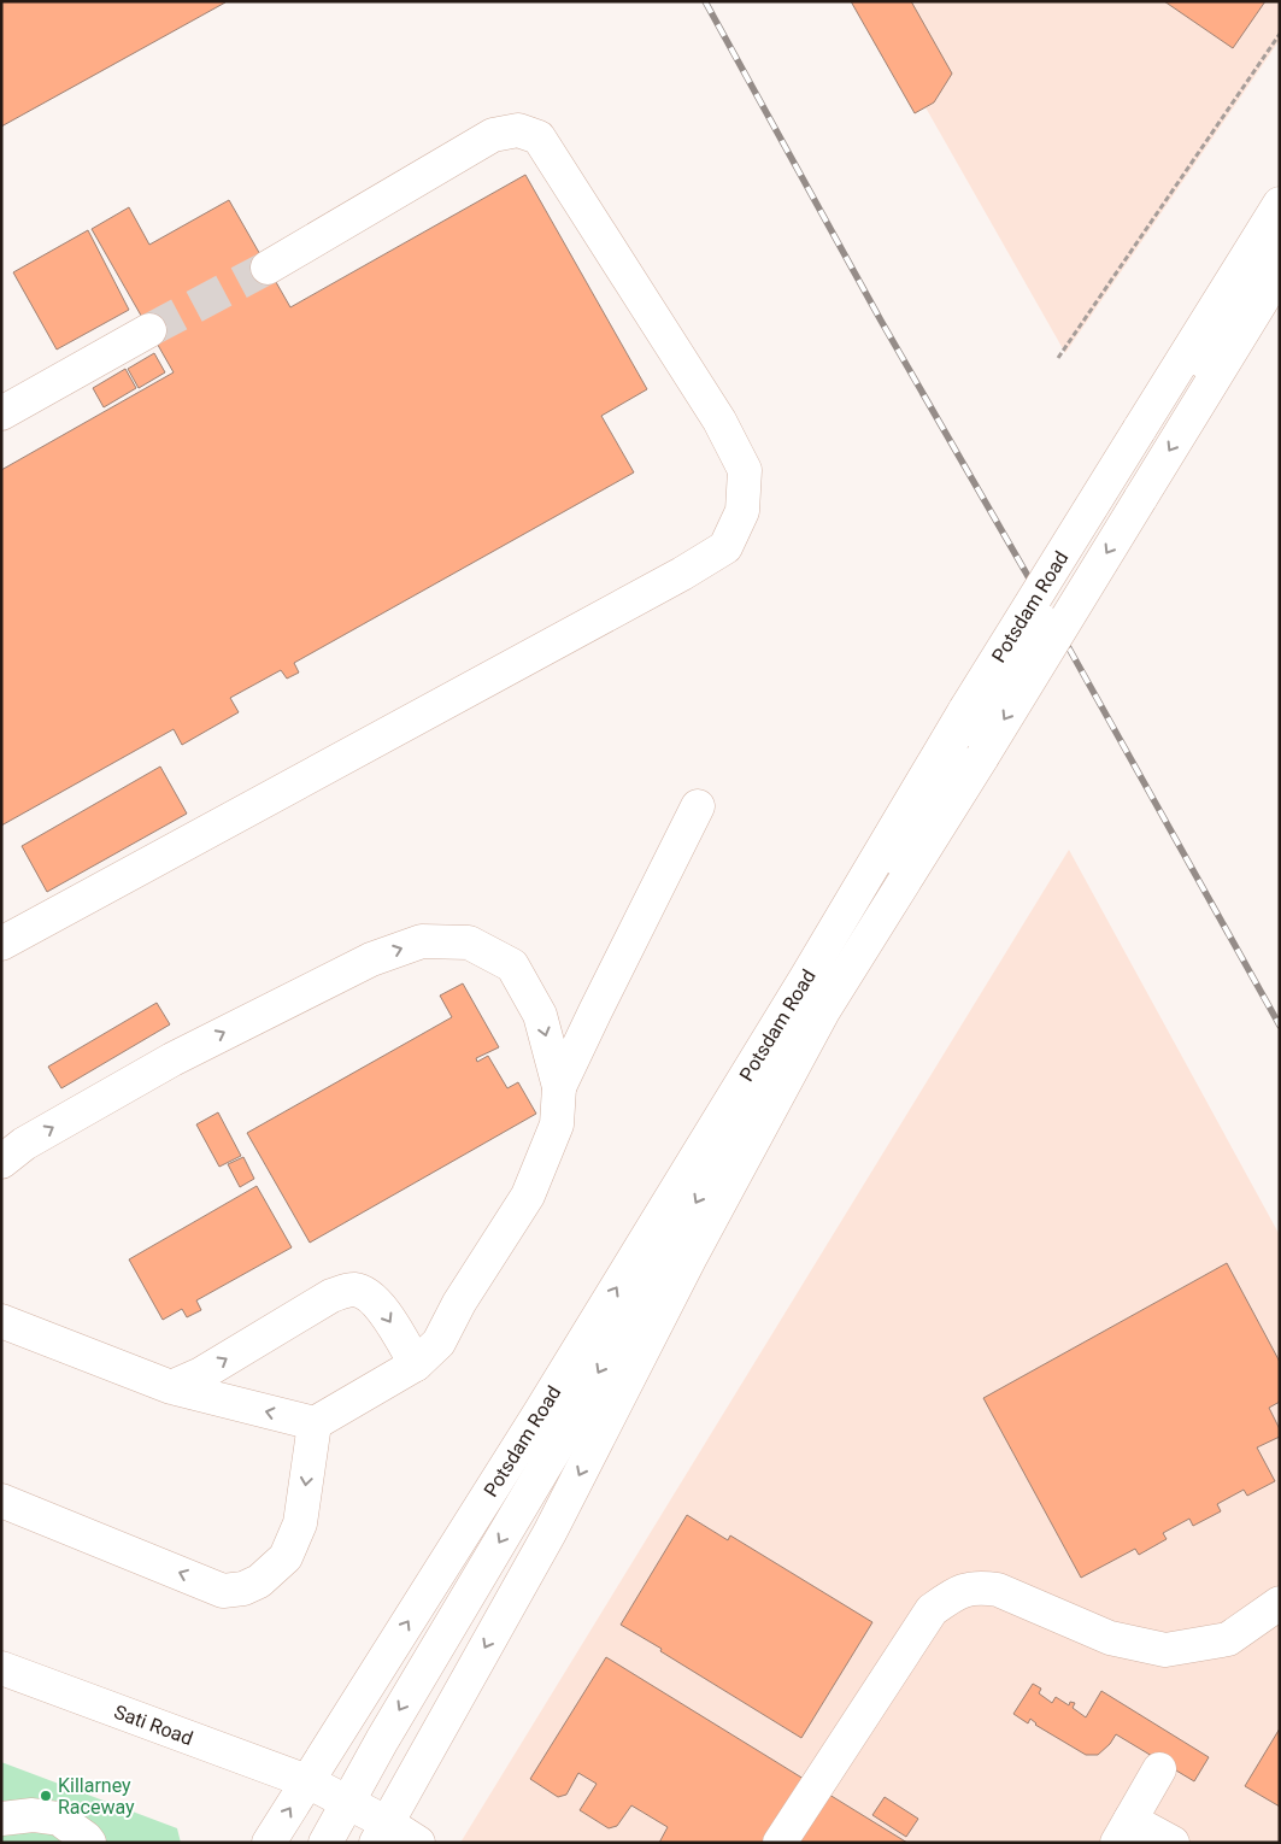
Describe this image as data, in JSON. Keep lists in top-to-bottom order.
{
  "streets": {
    "main road": ["Potsdam Road", "Sati Road"]
  },
  "crossings": [
    ["Potsdam Road", "Sati Road"]
  ],
  "places": ["Killarney Raceway"]
}
